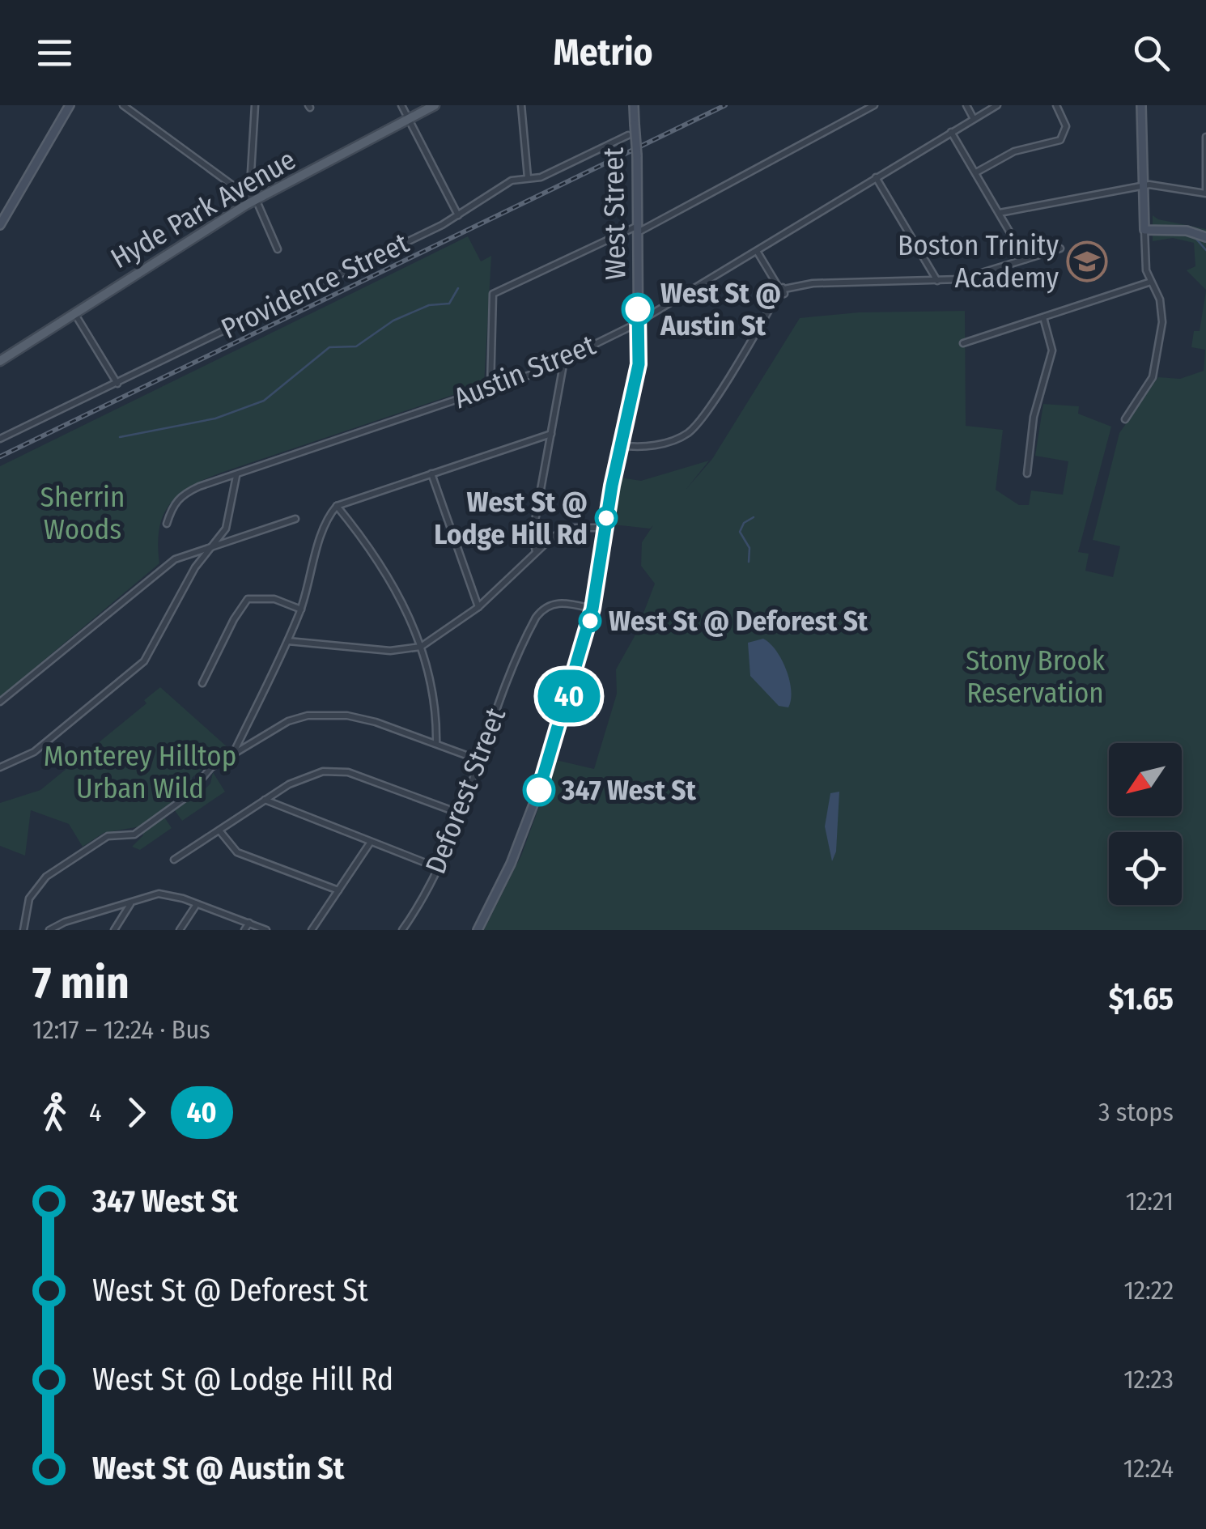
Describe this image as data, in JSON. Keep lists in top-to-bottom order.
{
  "streets": {
    "main road": ["Hyde Park Avenue"],
    "street": [
      "West Street",
      "Providence Street",
      "Austin Street",
      "Deforest Street"
    ]
  },
  "crossings": [
    ["West Street", "Austin Street"],
    ["West Street", "Deforest Street"]
  ],
  "parks": ["Sherrin Woods", "Stony Brook Reservation", "Monterey Hilltop Urban Wild"],
  "places": {
    "school or university": ["Boston Trinity Academy"],
    "other": [
      "West St @ Austin St",
      "West St @ Lodge Hill Rd",
      "West St @ Deforest St",
      "347 West St"
    ]
  },
  "lines": ["bus line 40"],
  "north": "bottom left",
  "page": {
    "header": "Metrio",
    "on_map": "40",
    "heading": ["7 min", "12:17 – 12:24 · Bus", "$1.65"],
    "legs": ["4", "40", "3 stops"],
    "list": [
      {
        "name": "347 West St",
        "value": "12:21"
      },
      {
        "name": "West St @ Deforest St",
        "value": "12:22"
      },
      {
        "name": "West St @ Lodge Hill Rd",
        "value": "12:23"
      },
      {
        "name": "West St @ Austin St",
        "value": "12:24"
      }
    ]
  }
}
